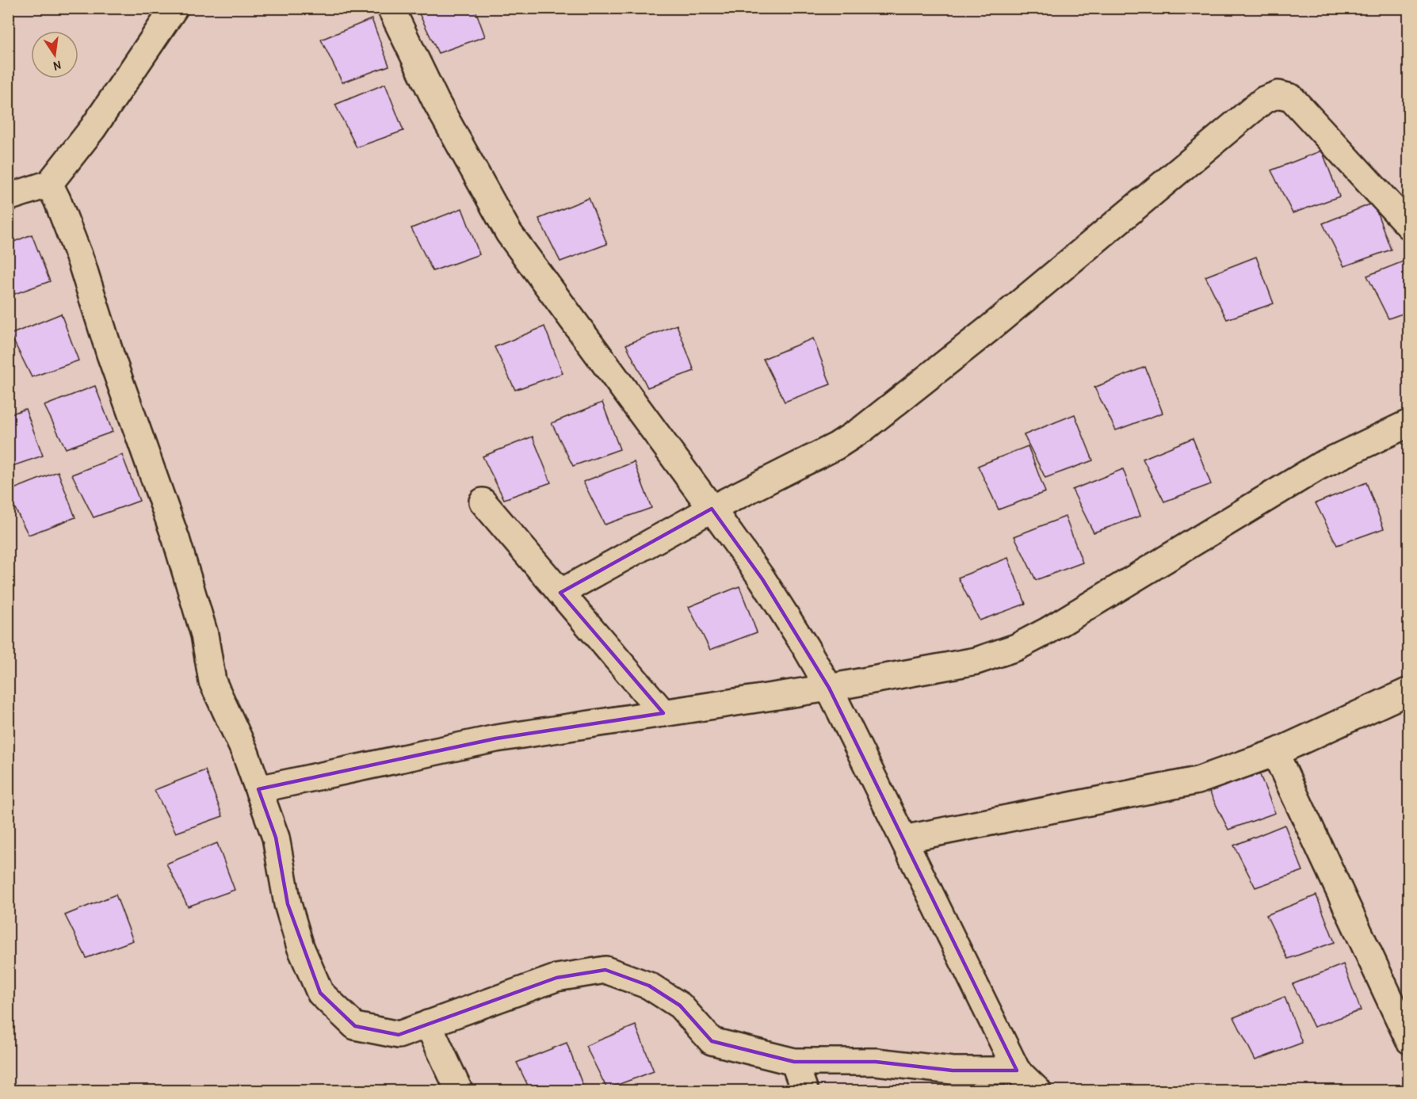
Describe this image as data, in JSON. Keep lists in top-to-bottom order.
{
  "north": "bottom"
}
